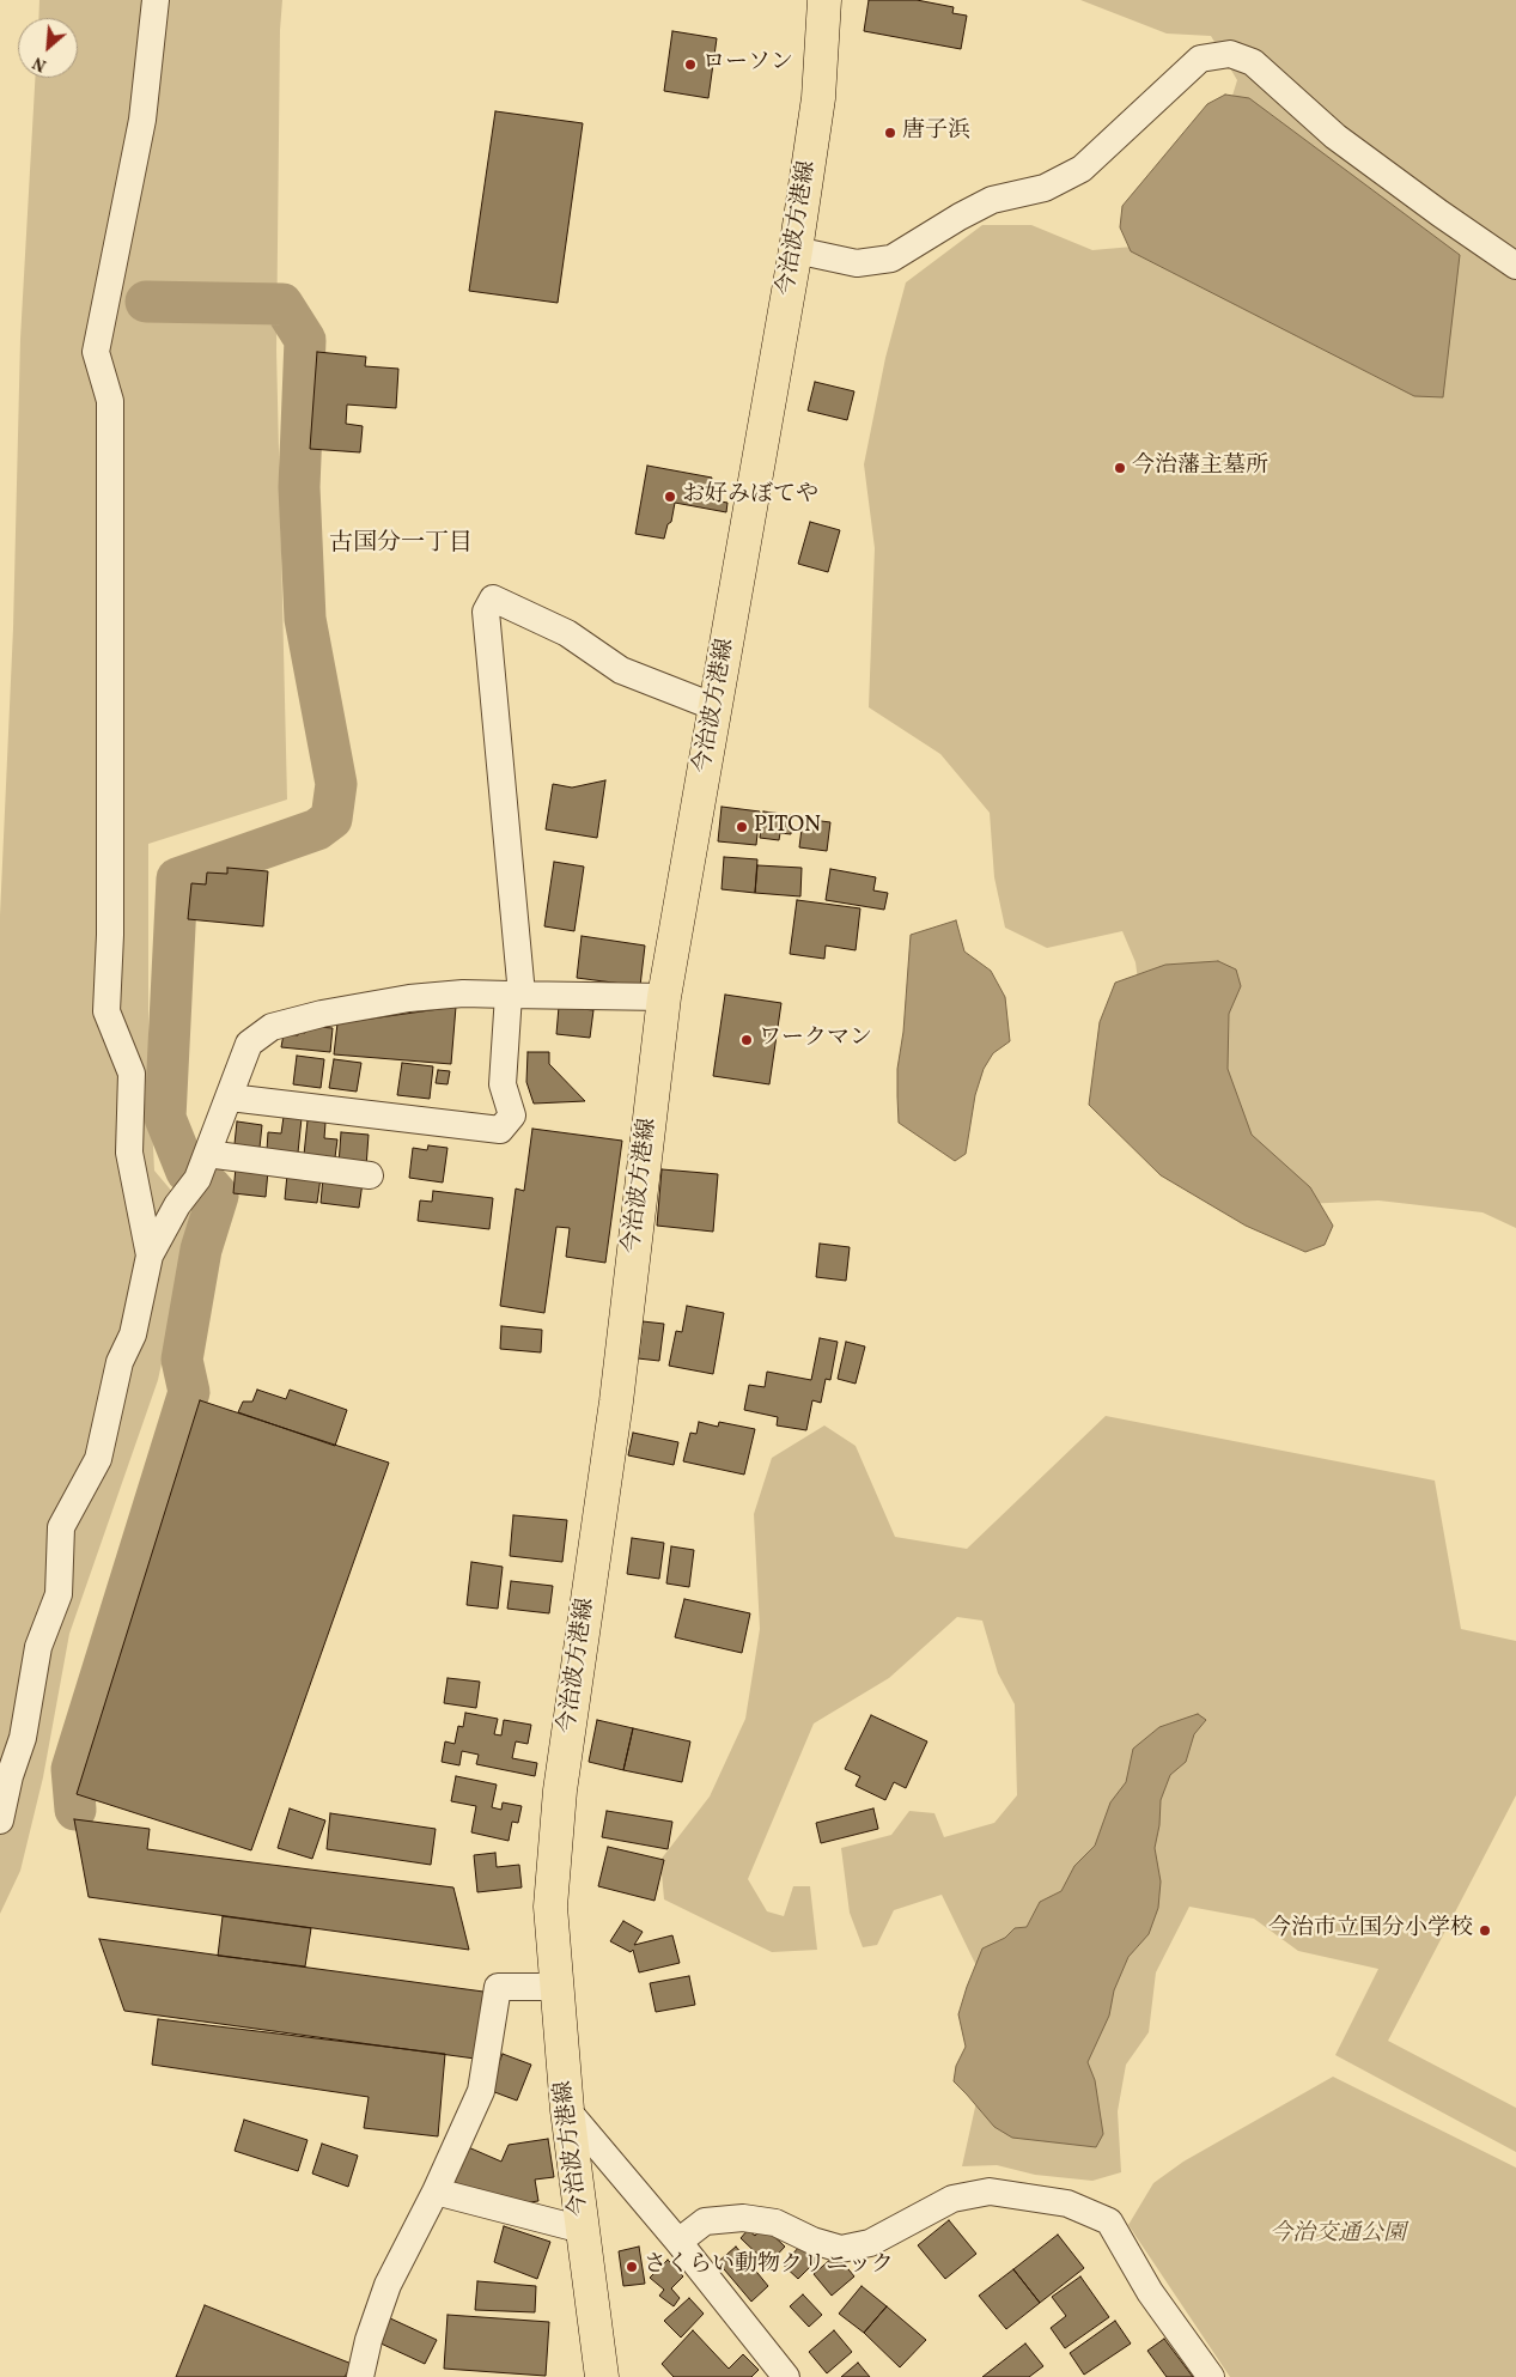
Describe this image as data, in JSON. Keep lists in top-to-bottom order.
{
  "streets": {
    "main road": ["今治波方港線"]
  },
  "districts": ["古国分一丁目"],
  "parks": ["今治交通公園"],
  "places": [
    "ローソン",
    "唐子浜",
    "今治藩主墓所",
    "お好みぼてや",
    "PITON",
    "ワークマン",
    "今治市立国分小学校",
    "さくらい動物クリニック"
  ],
  "north": "bottom left"
}
